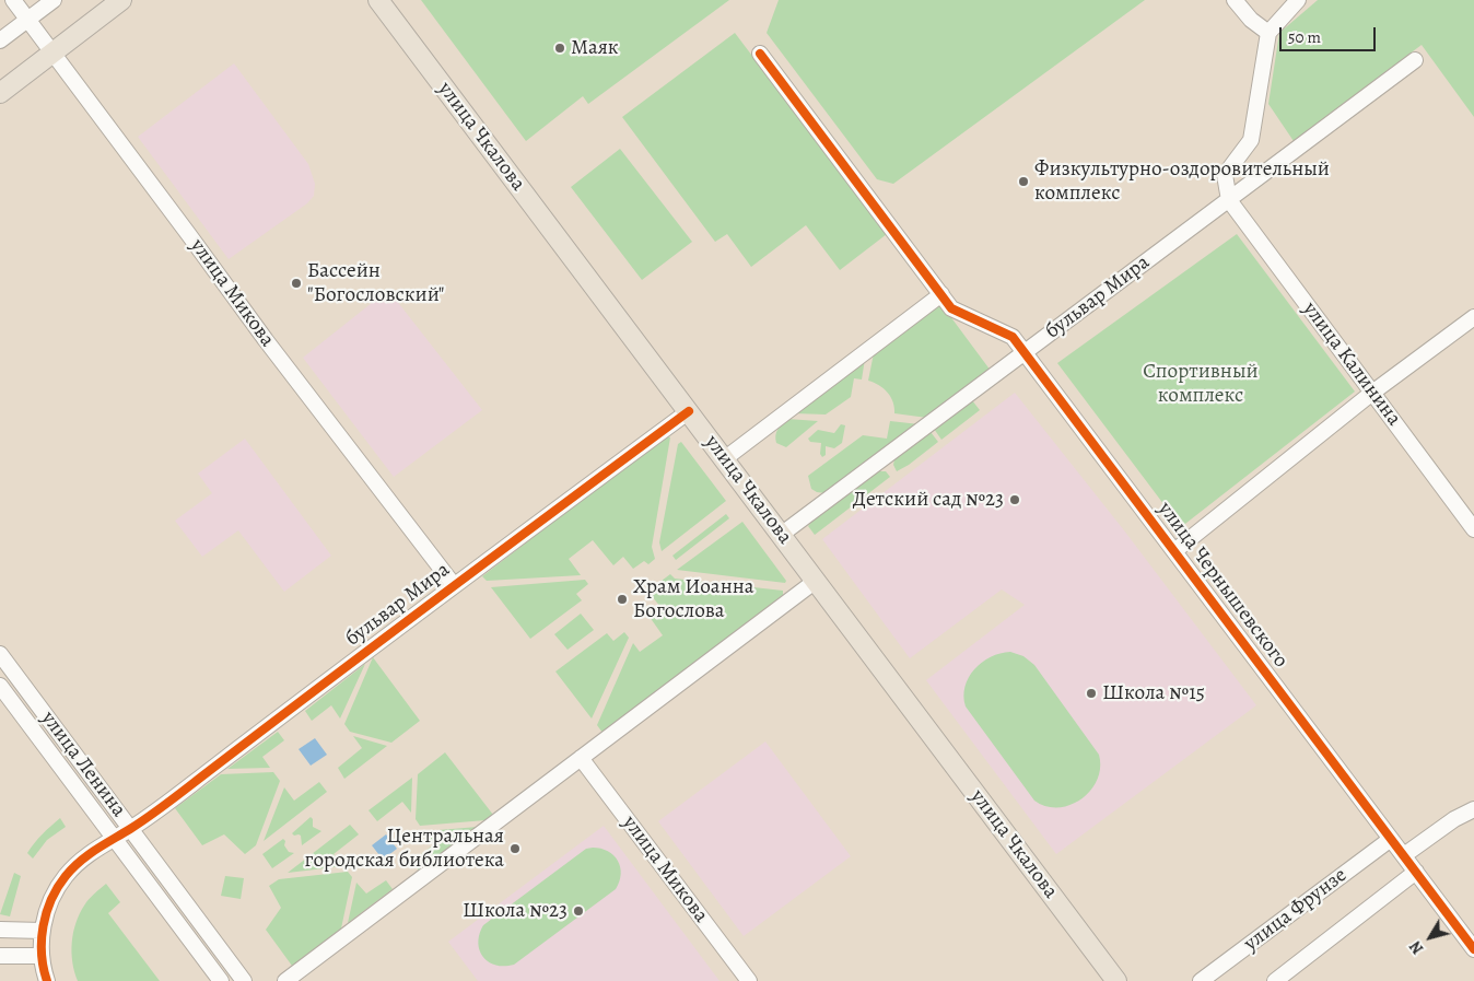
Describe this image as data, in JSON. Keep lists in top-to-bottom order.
{
  "streets": {
    "main road": ["улица Чкалова"],
    "street": [
      "улица Микова",
      "бульвар Мира",
      "улица Калинина",
      "улица Чернышевского",
      "улица Ленина",
      "улица Фрунзе"
    ]
  },
  "crossings": [
    ["улица Чкалова", "бульвар Мира"],
    ["улица Микова", "бульвар Мира"],
    ["бульвар Мира", "улица Калинина"],
    ["бульвар Мира", "улица Чернышевского"],
    ["бульвар Мира", "улица Ленина"],
    ["улица Чернышевского", "улица Фрунзе"]
  ],
  "parks": ["Спортивный комплекс"],
  "places": [
    "Маяк",
    "Физкультурно-оздоровительный комплекс",
    "Бассейн \"Богословский\"",
    "Детский сад №23",
    "Храм Иоанна Богослова",
    "Школа №15",
    "Центральная городская библиотека",
    "Школа №23"
  ],
  "scale_bar": "50 m",
  "north": "bottom left"
}
